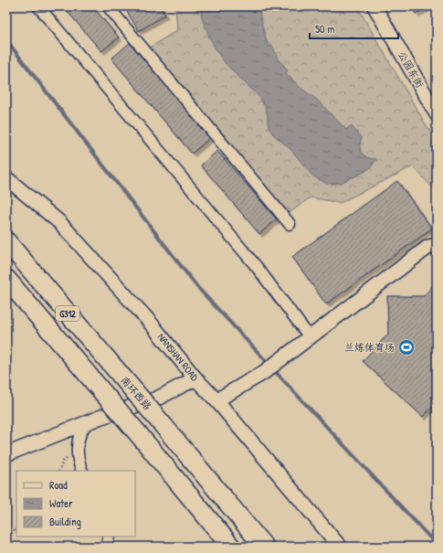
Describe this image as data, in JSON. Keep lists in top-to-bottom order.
{
  "streets": {
    "highway": ["G312", "南环西路"],
    "street": ["公园东街", "NANSHAN ROAD"]
  },
  "places": {
    "sports": ["兰炼体育场"]
  },
  "legend": ["Road", "Water", "Building"],
  "scale_bar": "50 m"
}
